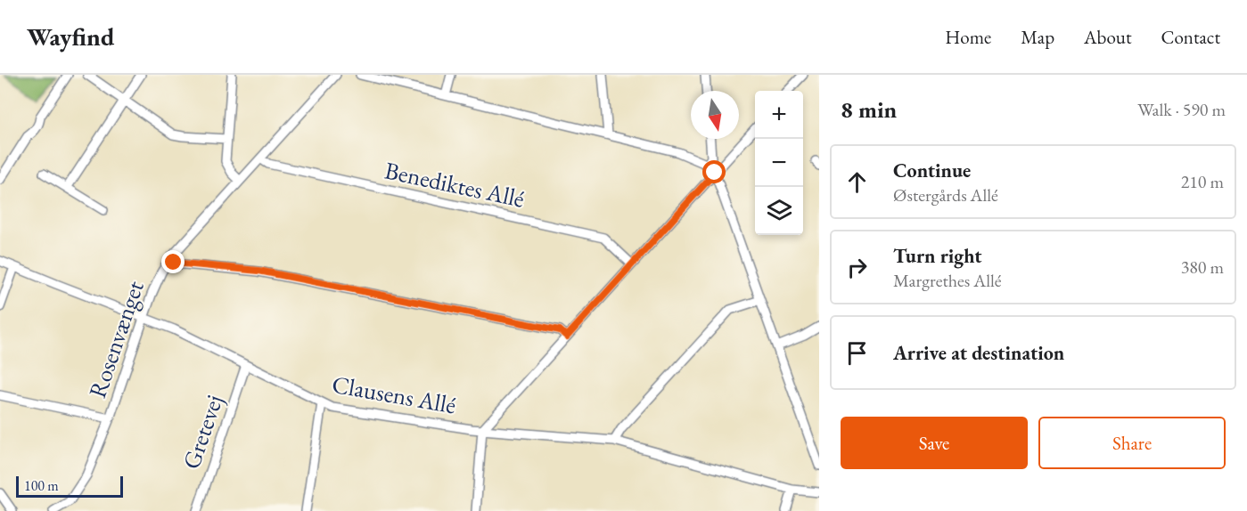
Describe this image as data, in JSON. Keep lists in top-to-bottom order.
{
  "streets": {
    "street": [
      "Benediktes Allé",
      "Rosenvænget",
      "Clausens Allé",
      "Gretevej"
    ]
  },
  "crossings": [
    ["Benediktes Allé", "Rosenvænget"],
    ["Rosenvænget", "Clausens Allé"],
    ["Clausens Allé", "Gretevej"]
  ],
  "scale_bar": "100 m",
  "north": "bottom",
  "page": {
    "header": "Wayfind",
    "nav": [
      "Home",
      "Map",
      "About",
      "Contact"
    ],
    "heading": ["8 min", "Walk · 590 m"],
    "map_buttons": ["+", "−"],
    "list": [
      ["Continue", "Østergårds Allé", "210 m"],
      ["Turn right", "Margrethes Allé", "380 m"],
      "Arrive at destination"
    ],
    "buttons": ["Save", "Share"],
    "scale": "100 m"
  }
}
